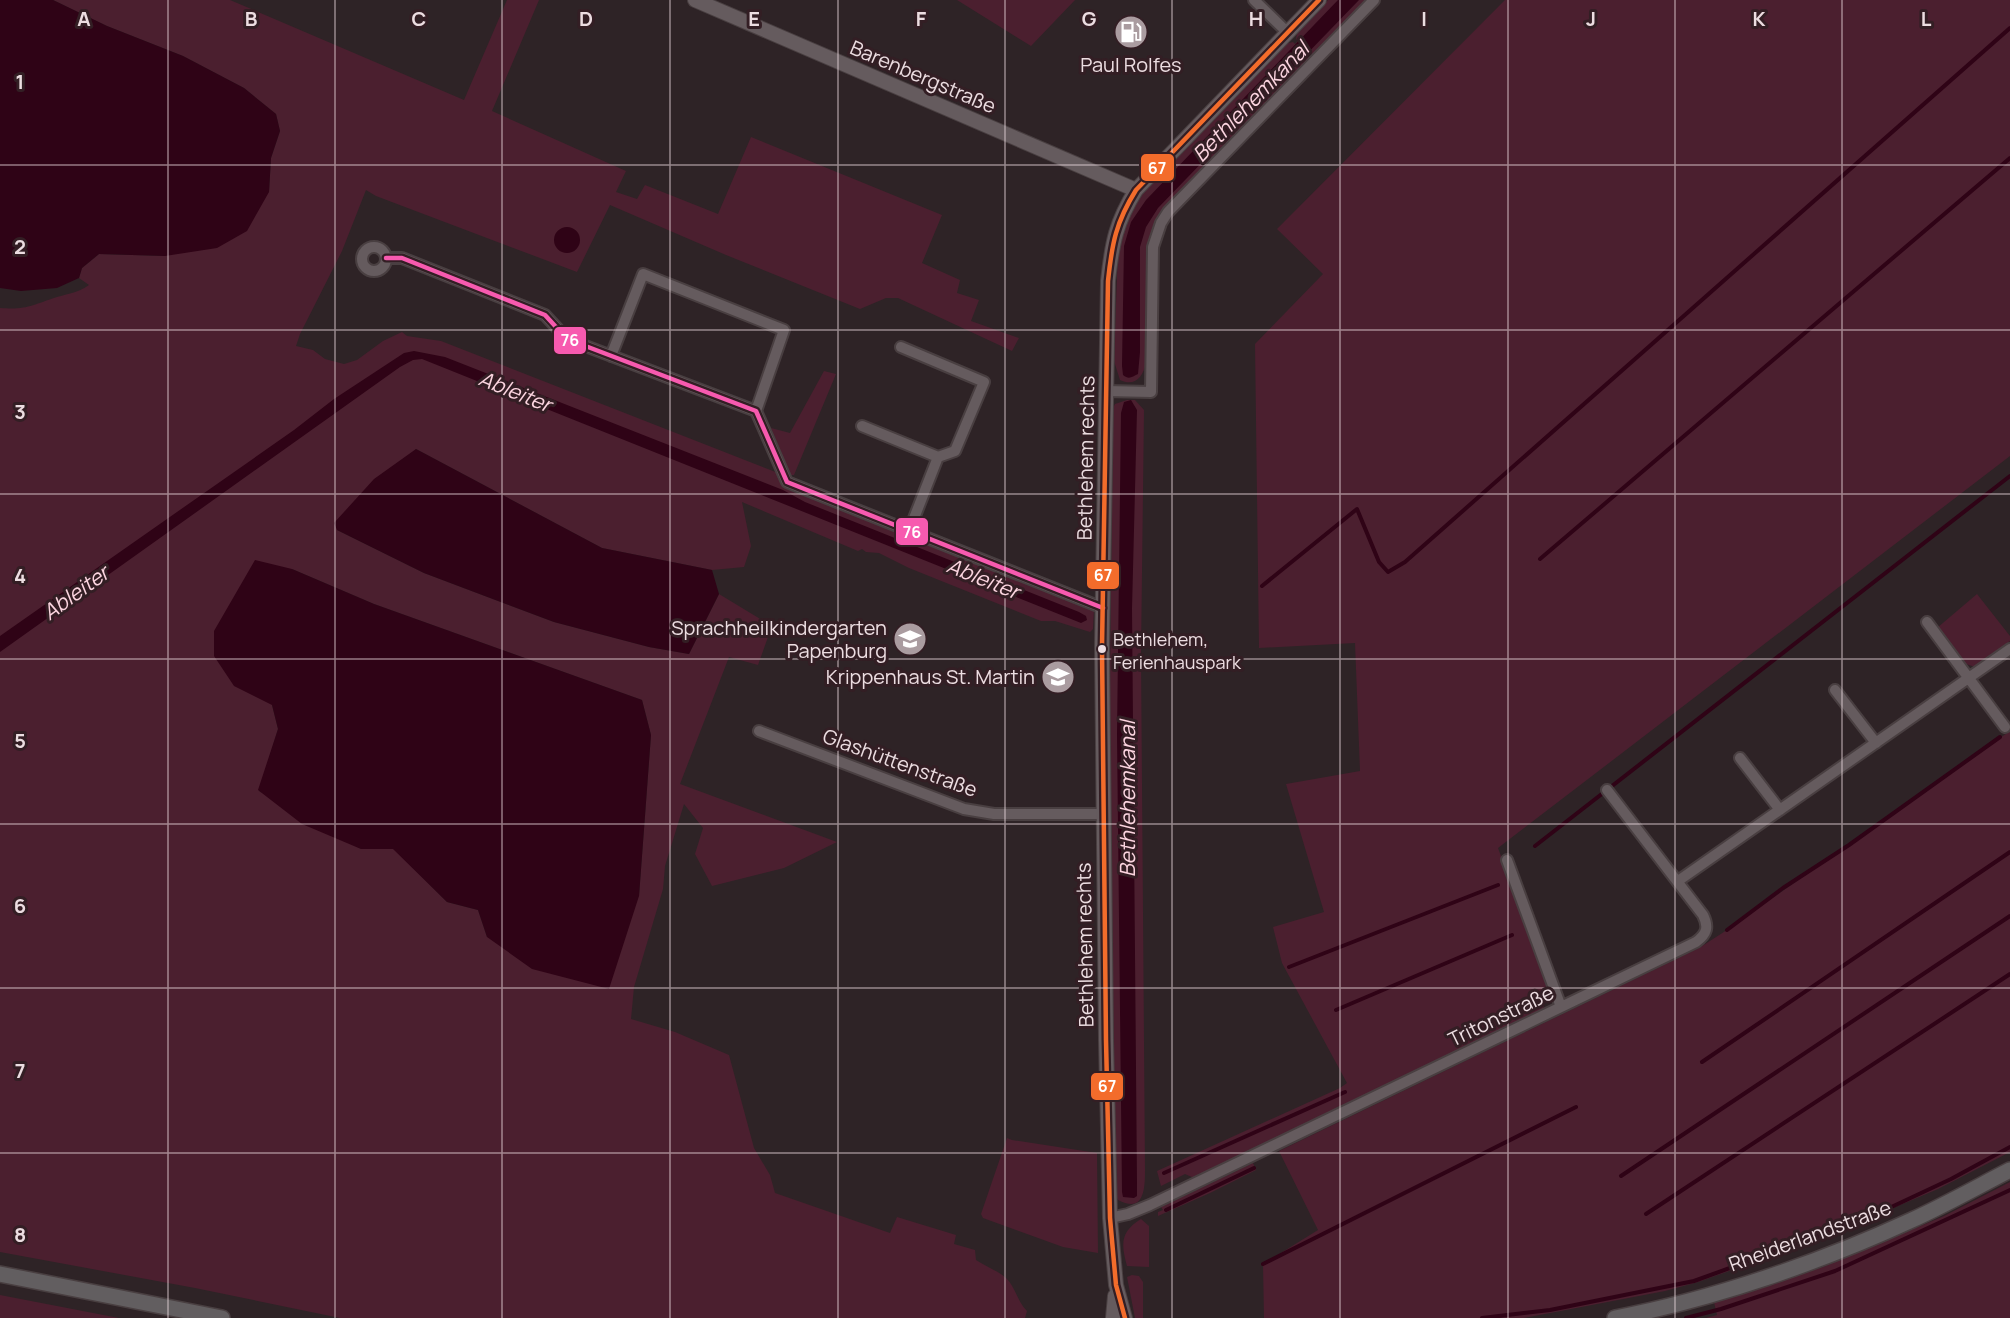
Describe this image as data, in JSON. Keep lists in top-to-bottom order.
{
  "streets": {
    "main road": ["Rheiderlandstraße"],
    "street": [
      "Barenbergstraße",
      "Bethlehem rechts",
      "Glashüttenstraße",
      "Tritonstraße"
    ]
  },
  "crossings": [
    ["Barenbergstraße", "Bethlehem rechts"],
    ["Bethlehem rechts", "Glashüttenstraße"],
    ["Bethlehem rechts", "Tritonstraße"]
  ],
  "water": ["Bethlehemkanal", "Ableiter"],
  "places": {
    "fuel station": ["Paul Rolfes"],
    "school or university": ["Sprachheilkindergarten Papenburg", "Krippenhaus St. Martin"],
    "other": ["Bethlehem, Ferienhauspark"]
  },
  "lines": ["transit line 67", "transit line 76"],
  "grid": {
    "columns": [
      "A",
      "B",
      "C",
      "D",
      "E",
      "F",
      "G",
      "H",
      "I",
      "J",
      "K",
      "L"
    ],
    "rows": [
      "1",
      "2",
      "3",
      "4",
      "5",
      "6",
      "7",
      "8"
    ]
  }
}
